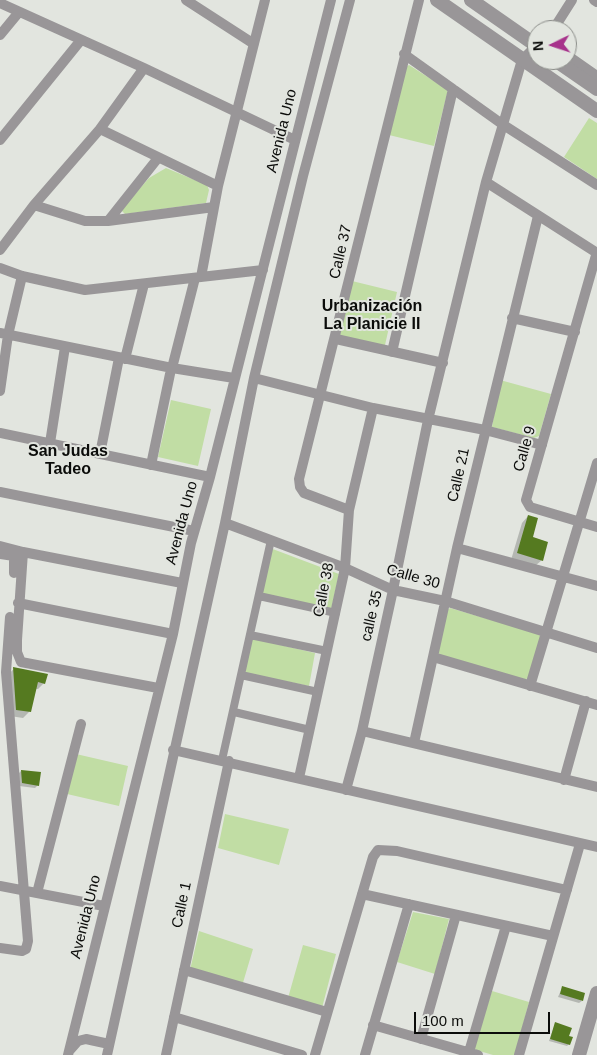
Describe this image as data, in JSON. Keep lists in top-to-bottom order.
{
  "streets": {
    "street": [
      "Avenida Uno",
      "Calle 37",
      "Calle 9",
      "Calle 21",
      "Calle 30",
      "Calle 38",
      "calle 35",
      "Calle 1"
    ]
  },
  "crossings": [
    ["Calle 37", "Calle 38"],
    ["Calle 21", "Calle 30"],
    ["Calle 30", "Calle 38"],
    ["Calle 30", "calle 35"]
  ],
  "districts": ["Urbanización La Planicie II", "San Judas Tadeo"],
  "scale_bar": "100 m",
  "north": "left"
}
